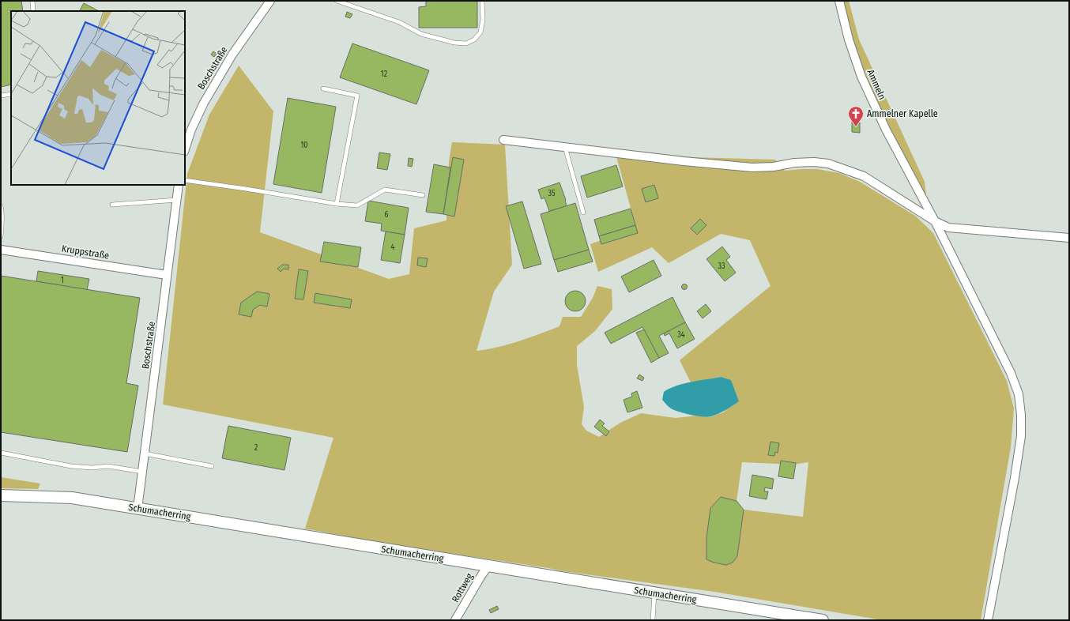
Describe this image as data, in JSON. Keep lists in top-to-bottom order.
{
  "streets": {
    "main road": ["Schumacherring"],
    "street": [
      "Boschstraße",
      "Ammeln",
      "Kruppstraße",
      "Rottweg"
    ]
  },
  "crossings": [
    ["Boschstraße", "Kruppstraße"],
    ["Boschstraße", "Schumacherring"],
    ["Schumacherring", "Rottweg"]
  ],
  "places": {
    "church": ["Ammelner Kapelle"]
  },
  "house_numbers": [
    "12",
    "10",
    "35",
    "6",
    "4",
    "33",
    "1",
    "34",
    "2"
  ]
}
